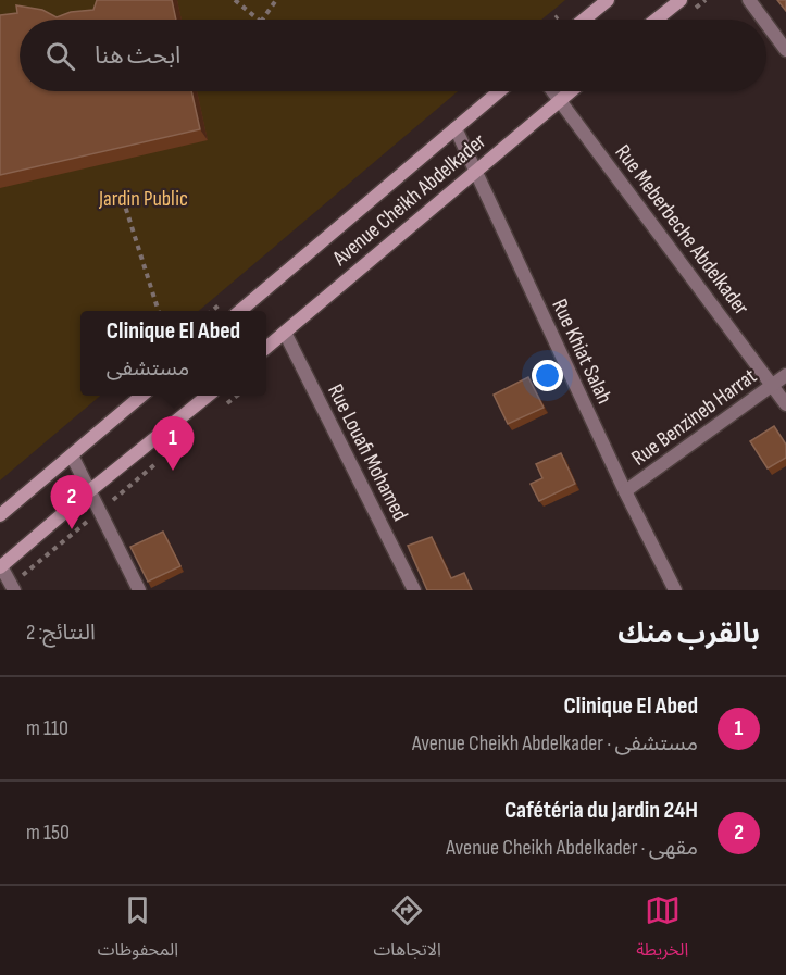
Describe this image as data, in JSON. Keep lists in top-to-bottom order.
{
  "streets": {
    "main road": ["Avenue Cheikh Abdelkader"],
    "street": [
      "Rue Meberbeche Abdelkader",
      "Rue Khiat Salah",
      "Rue Benzineb Harrat",
      "Rue Louafi Mohamed"
    ]
  },
  "crossings": [
    ["Avenue Cheikh Abdelkader", "Rue Meberbeche Abdelkader"],
    ["Avenue Cheikh Abdelkader", "Rue Khiat Salah"],
    ["Avenue Cheikh Abdelkader", "Rue Louafi Mohamed"],
    ["Rue Meberbeche Abdelkader", "Rue Benzineb Harrat"],
    ["Rue Khiat Salah", "Rue Benzineb Harrat"]
  ],
  "parks": ["Jardin Public"],
  "page": {
    "search": "ابحث هنا",
    "popup": ["Clinique El Abed", "مستشفى"],
    "pins": ["1", "2"],
    "heading": ["بالقرب منك", "النتائج: 2"],
    "list": [
      {
        "mark": "1",
        "name": "Clinique El Abed",
        "note": "مستشفى · Avenue Cheikh Abdelkader",
        "value": "110 m"
      },
      {
        "mark": "2",
        "name": "Cafétéria du Jardin 24H",
        "note": "مقهى · Avenue Cheikh Abdelkader",
        "value": "150 m"
      }
    ],
    "nav": ["الخريطة", "الاتجاهات", "المحفوظات"]
  }
}
